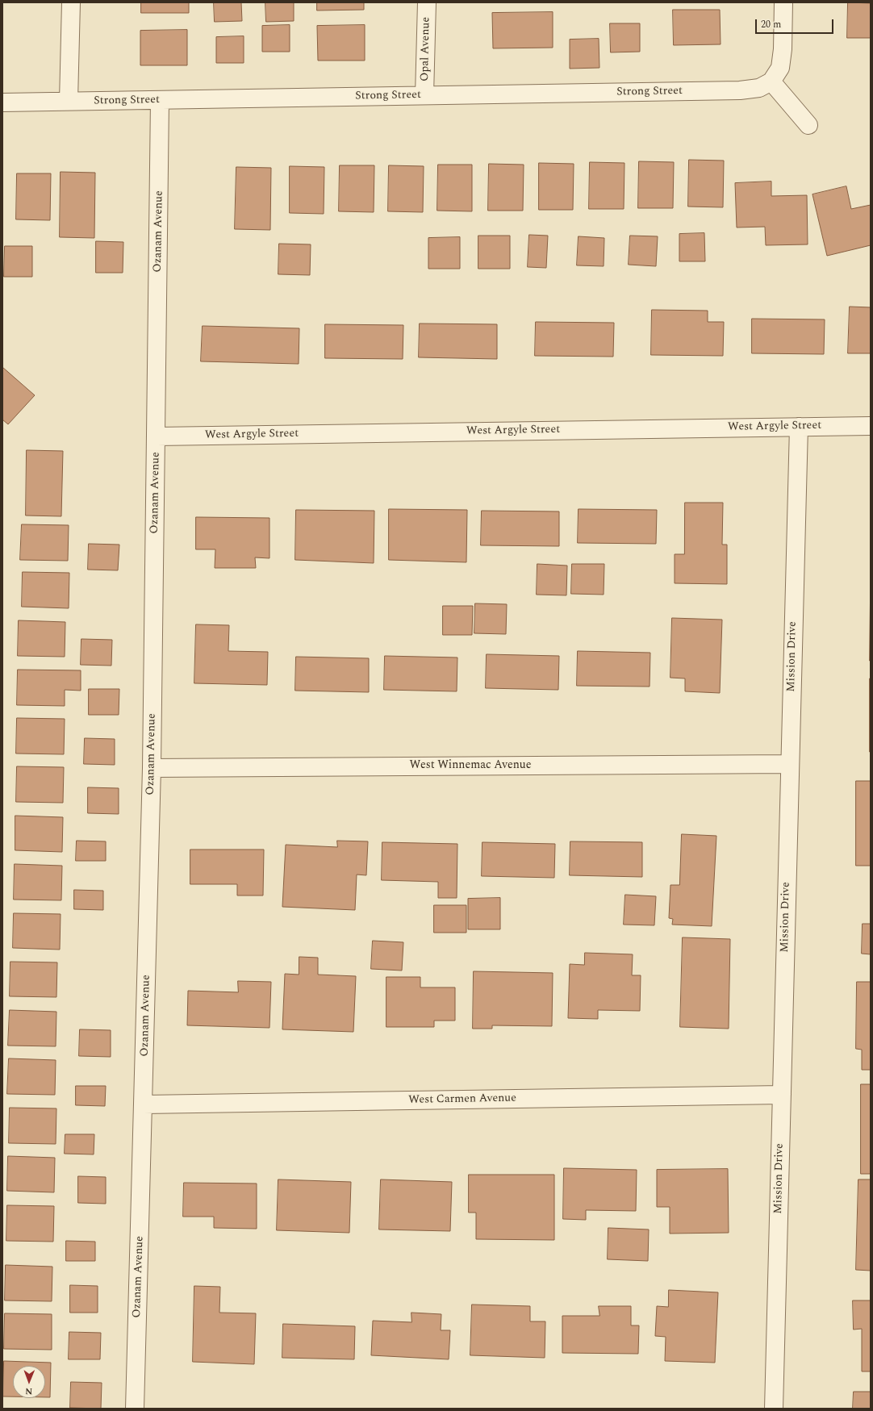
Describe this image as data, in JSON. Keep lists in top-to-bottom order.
{
  "streets": {
    "street": [
      "Opal Avenue",
      "Strong Street",
      "Ozanam Avenue",
      "West Argyle Street",
      "Mission Drive",
      "West Winnemac Avenue",
      "West Carmen Avenue"
    ]
  },
  "crossings": [
    ["Opal Avenue", "Strong Street"],
    ["Strong Street", "Ozanam Avenue"],
    ["Ozanam Avenue", "West Argyle Street"],
    ["Ozanam Avenue", "West Winnemac Avenue"],
    ["Ozanam Avenue", "West Carmen Avenue"],
    ["West Argyle Street", "Mission Drive"],
    ["Mission Drive", "West Winnemac Avenue"],
    ["Mission Drive", "West Carmen Avenue"]
  ],
  "scale_bar": "20 m",
  "north": "bottom"
}
